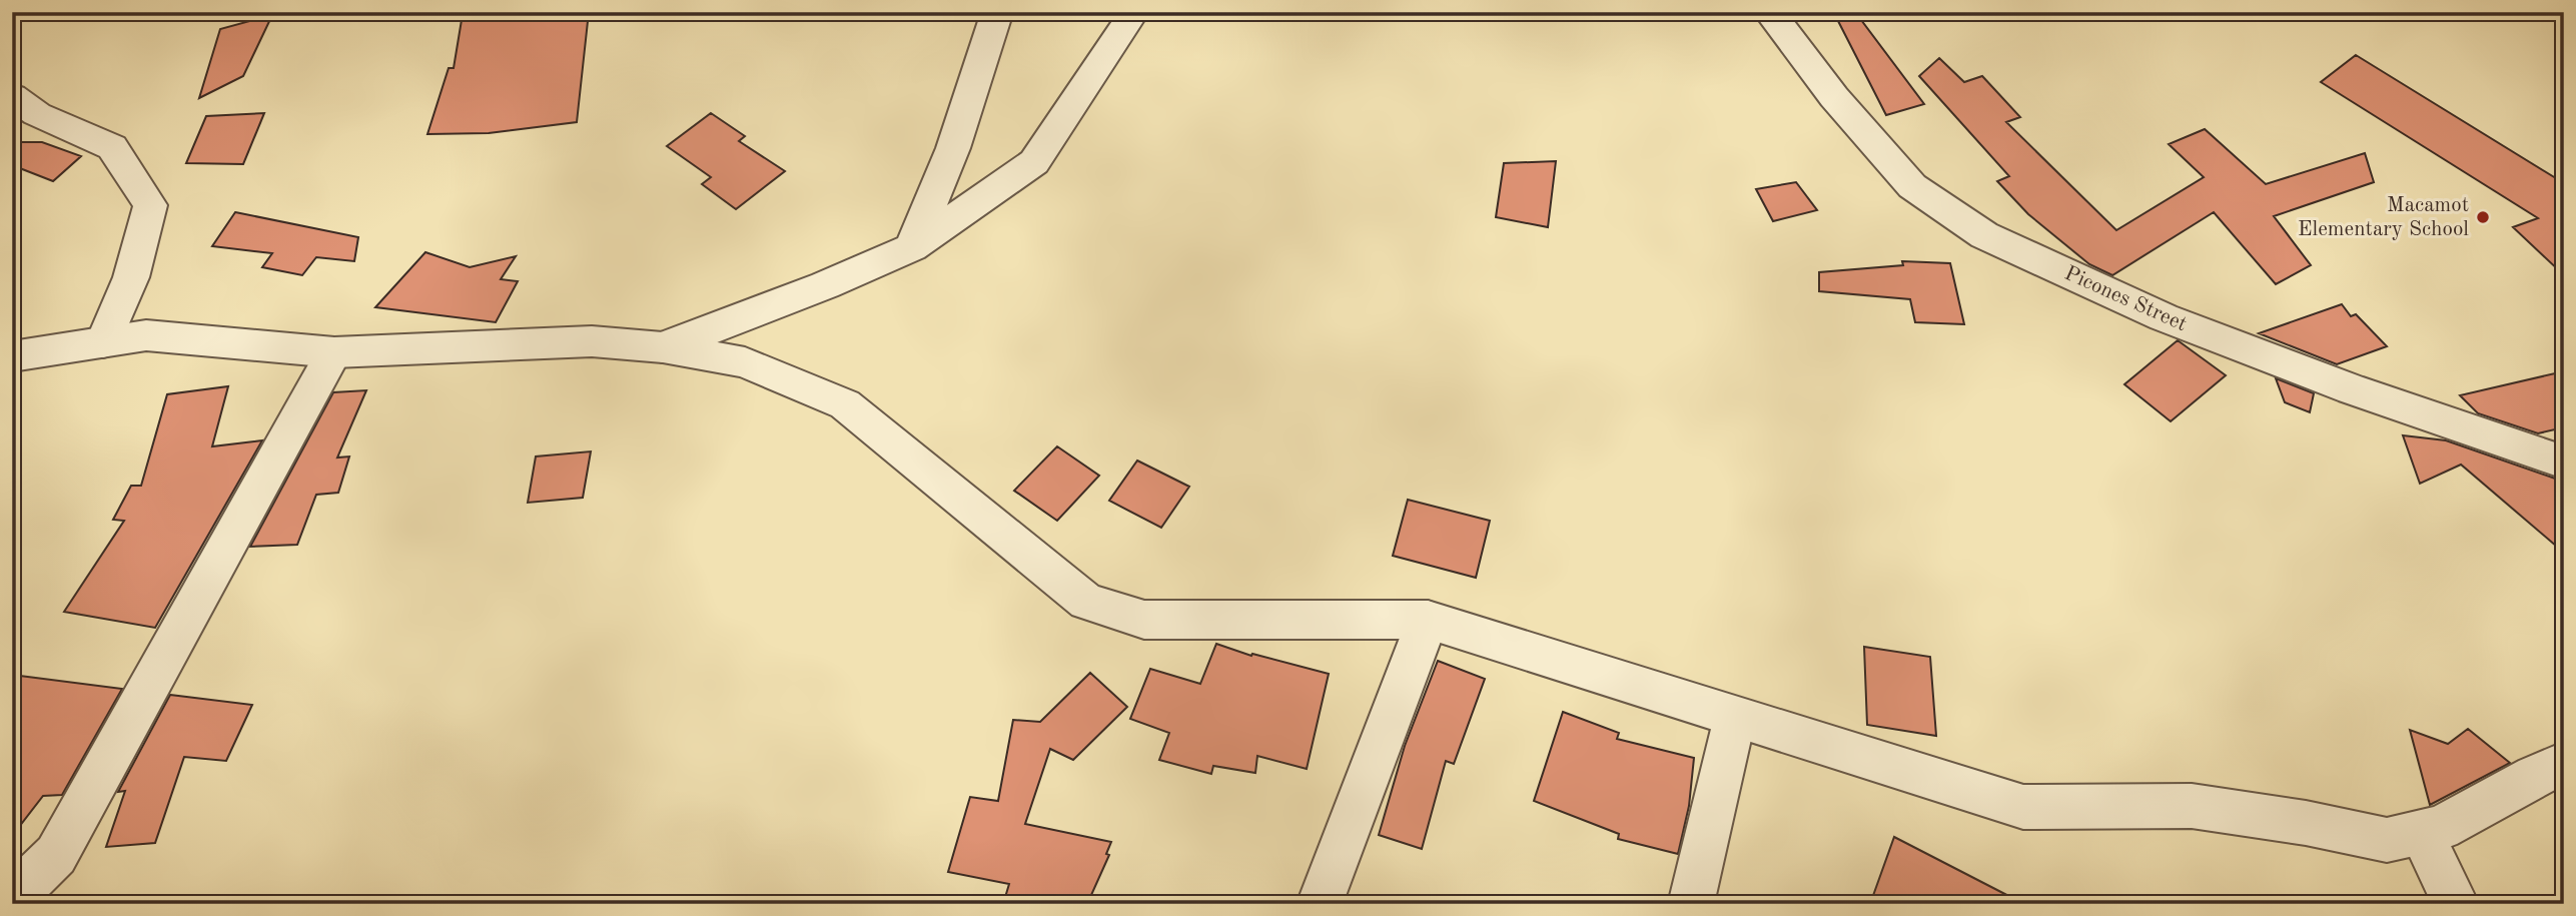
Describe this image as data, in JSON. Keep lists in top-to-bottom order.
{
  "streets": {
    "street": ["Picones Street"]
  },
  "places": ["Macamot Elementary School"]
}
